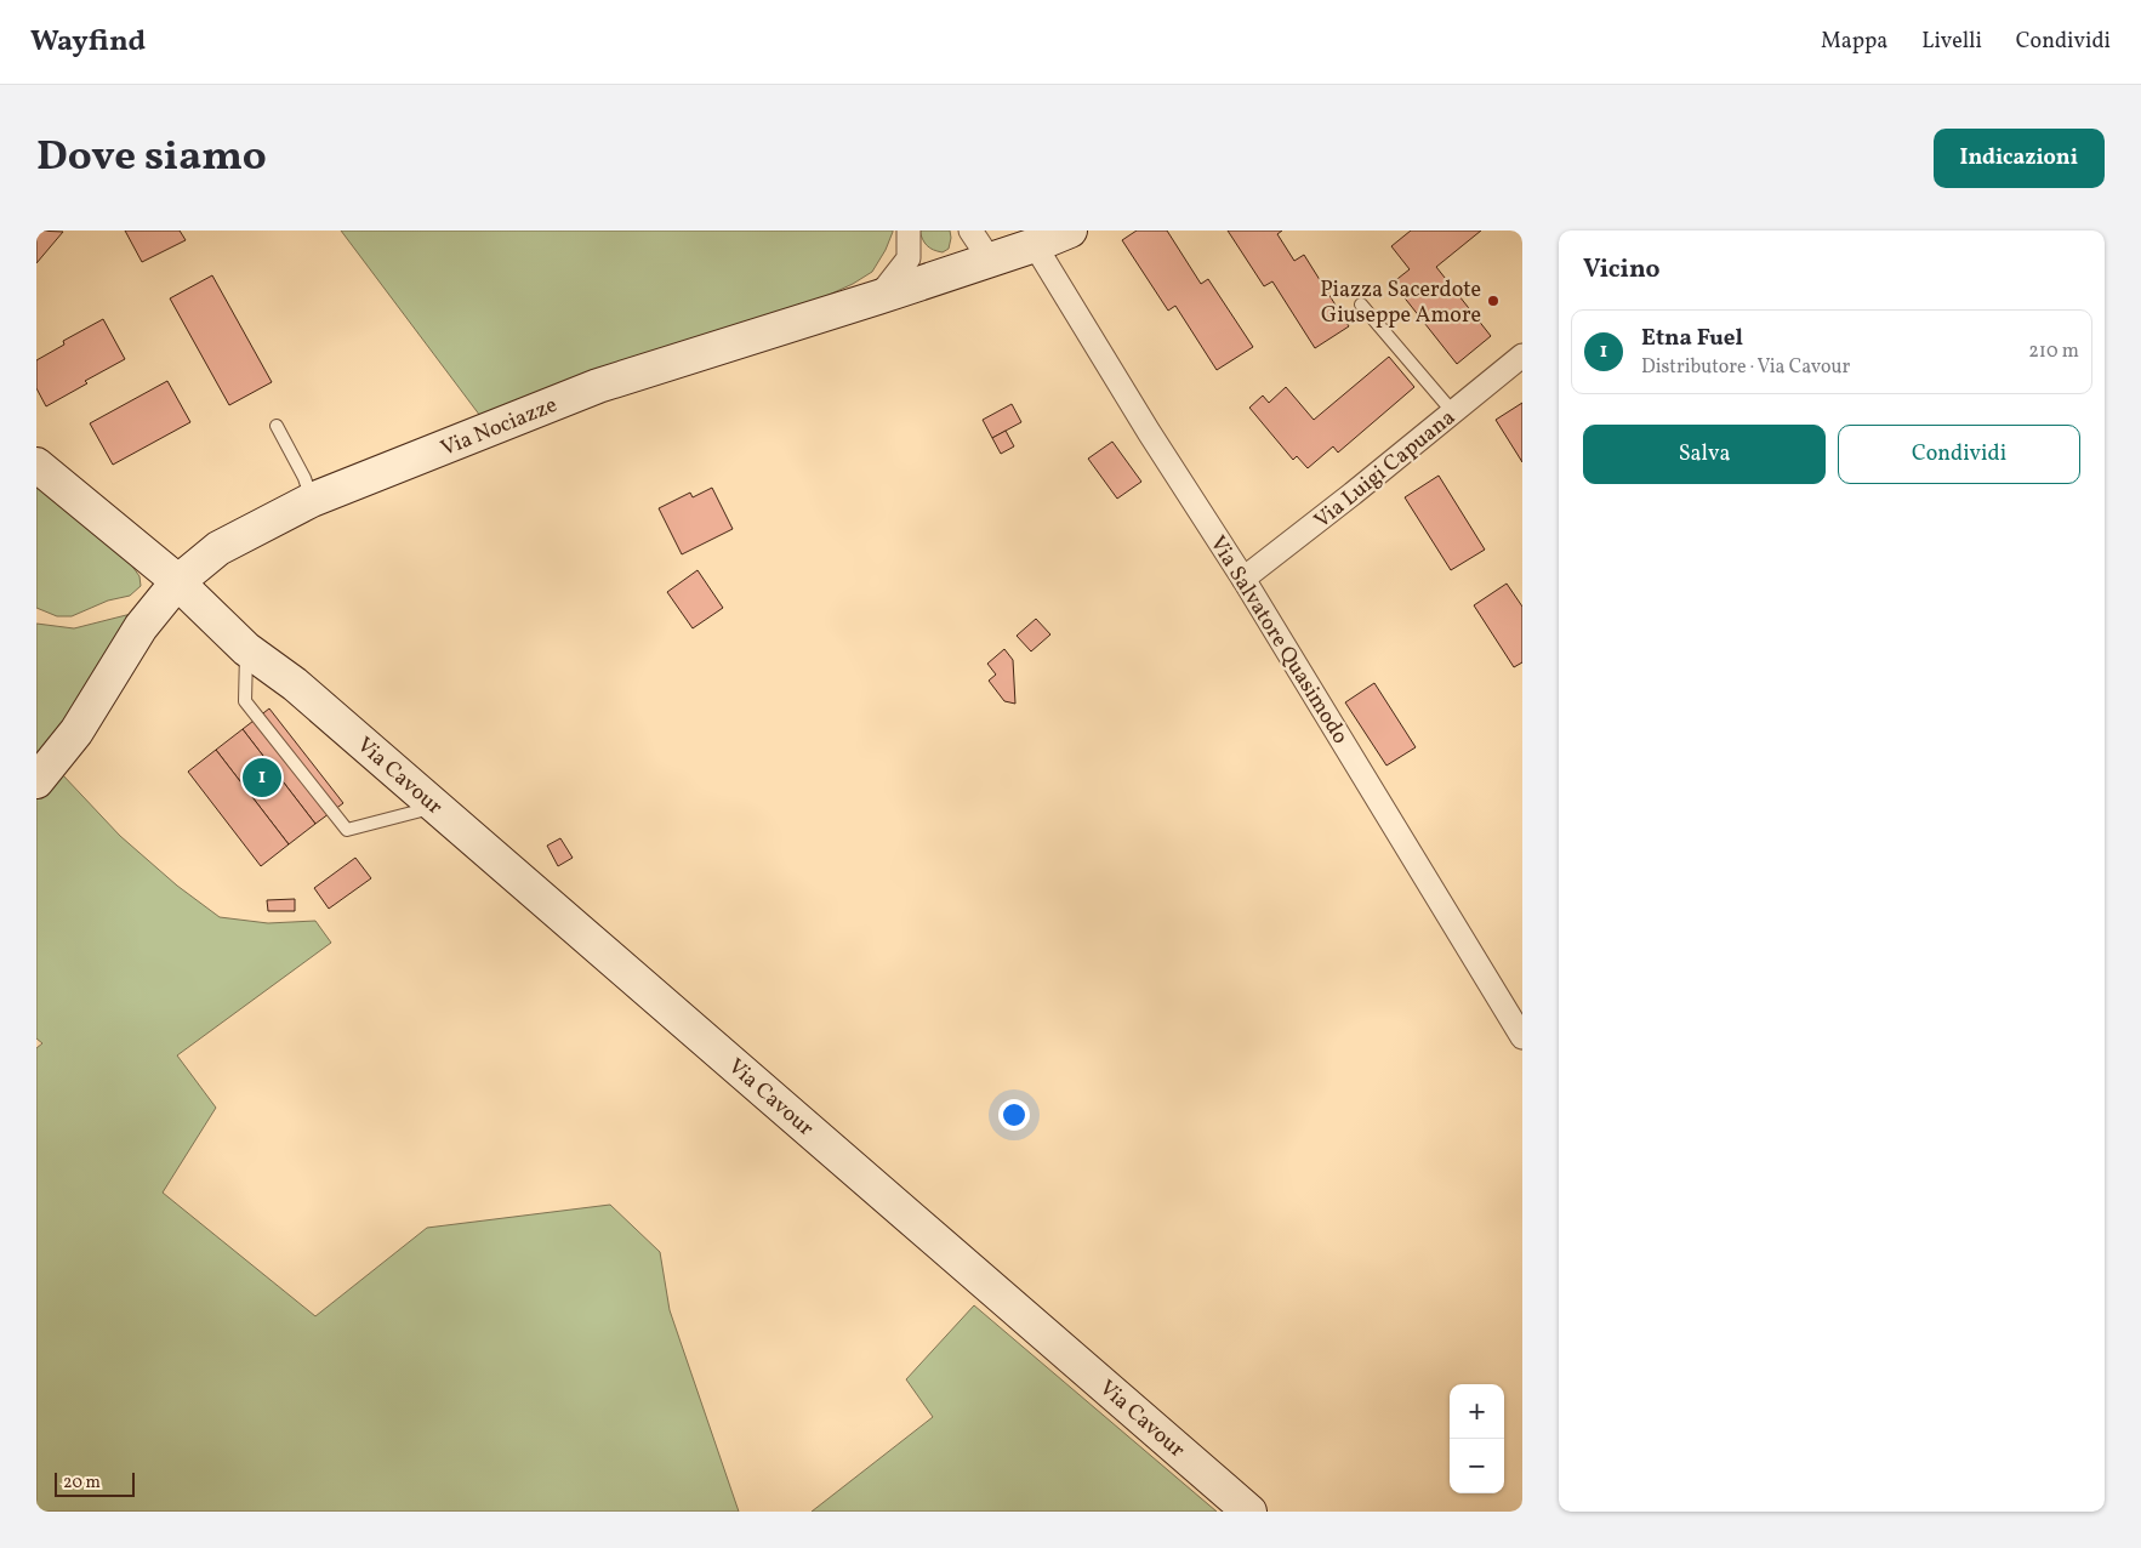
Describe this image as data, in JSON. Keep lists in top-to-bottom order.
{
  "streets": {
    "street": [
      "Via Nociazze",
      "Via Luigi Capuana",
      "Via Salvatore Quasimodo",
      "Via Cavour"
    ]
  },
  "crossings": [
    ["Via Nociazze", "Via Salvatore Quasimodo"],
    ["Via Luigi Capuana", "Via Salvatore Quasimodo"]
  ],
  "places": ["Piazza Sacerdote Giuseppe Amore"],
  "scale_bar": "20 m",
  "page": {
    "header": "Wayfind",
    "nav": ["Mappa", "Livelli", "Condividi"],
    "title": "Dove siamo",
    "buttons": [
      "Indicazioni",
      ["Salva", "Condividi"]
    ],
    "heading": "Vicino",
    "list": [
      {
        "mark": "1",
        "name": "Etna Fuel",
        "note": "Distributore · Via Cavour",
        "value": "210 m"
      }
    ],
    "pins": "1",
    "map_buttons": ["+", "−"],
    "scale": "20 m"
  }
}
